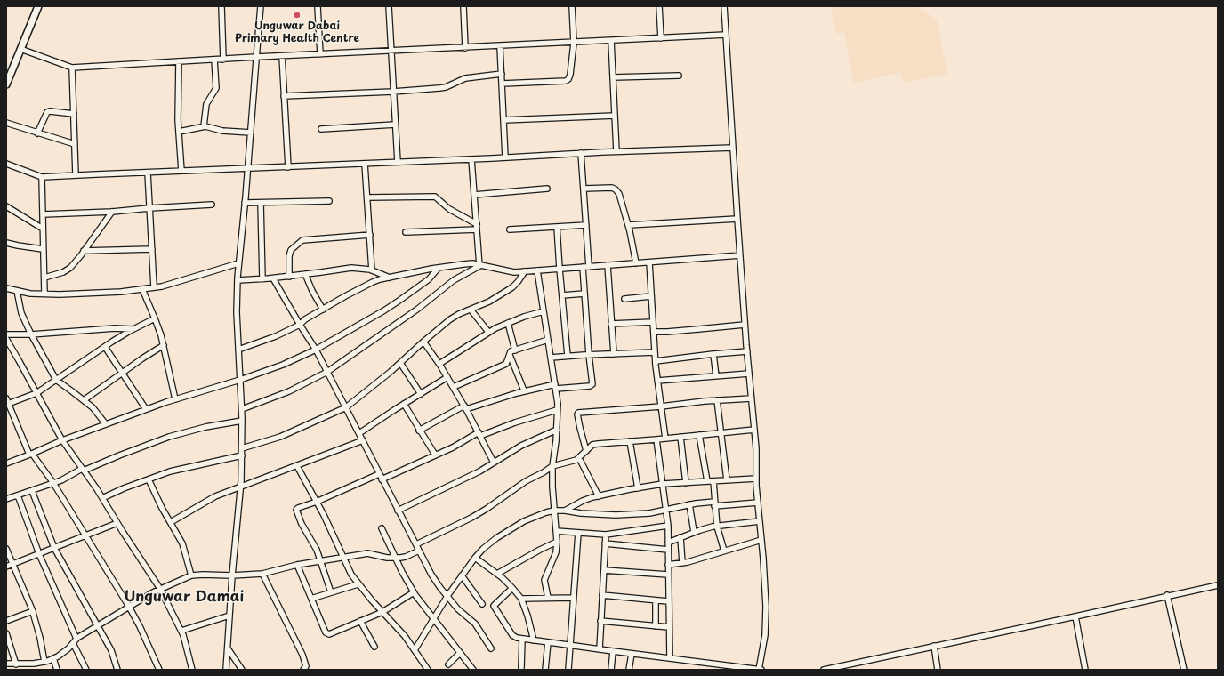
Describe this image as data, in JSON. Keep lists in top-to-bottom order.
{
  "districts": ["Unguwar Damai"],
  "places": ["Unguwar Dabai Primary Health Centre"]
}
